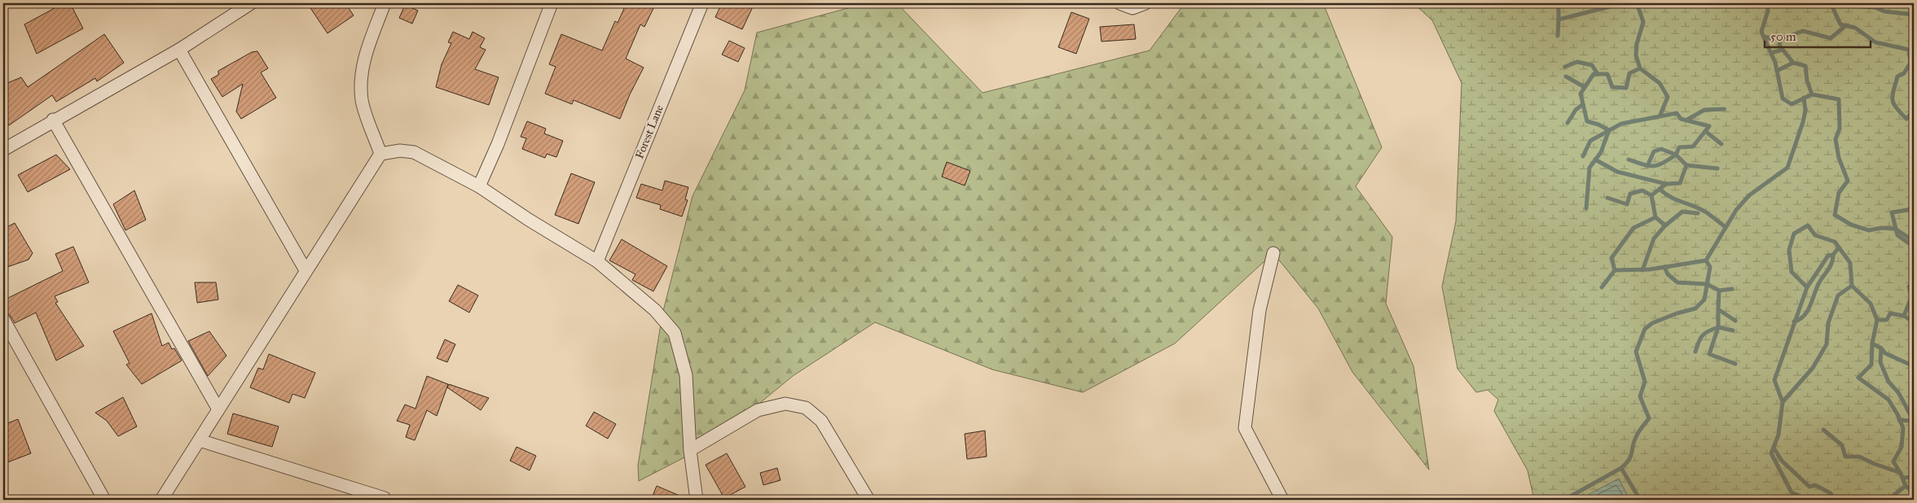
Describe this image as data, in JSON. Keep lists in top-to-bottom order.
{
  "streets": {
    "street": ["Forest Lane"]
  },
  "scale_bar": "50 m"
}
